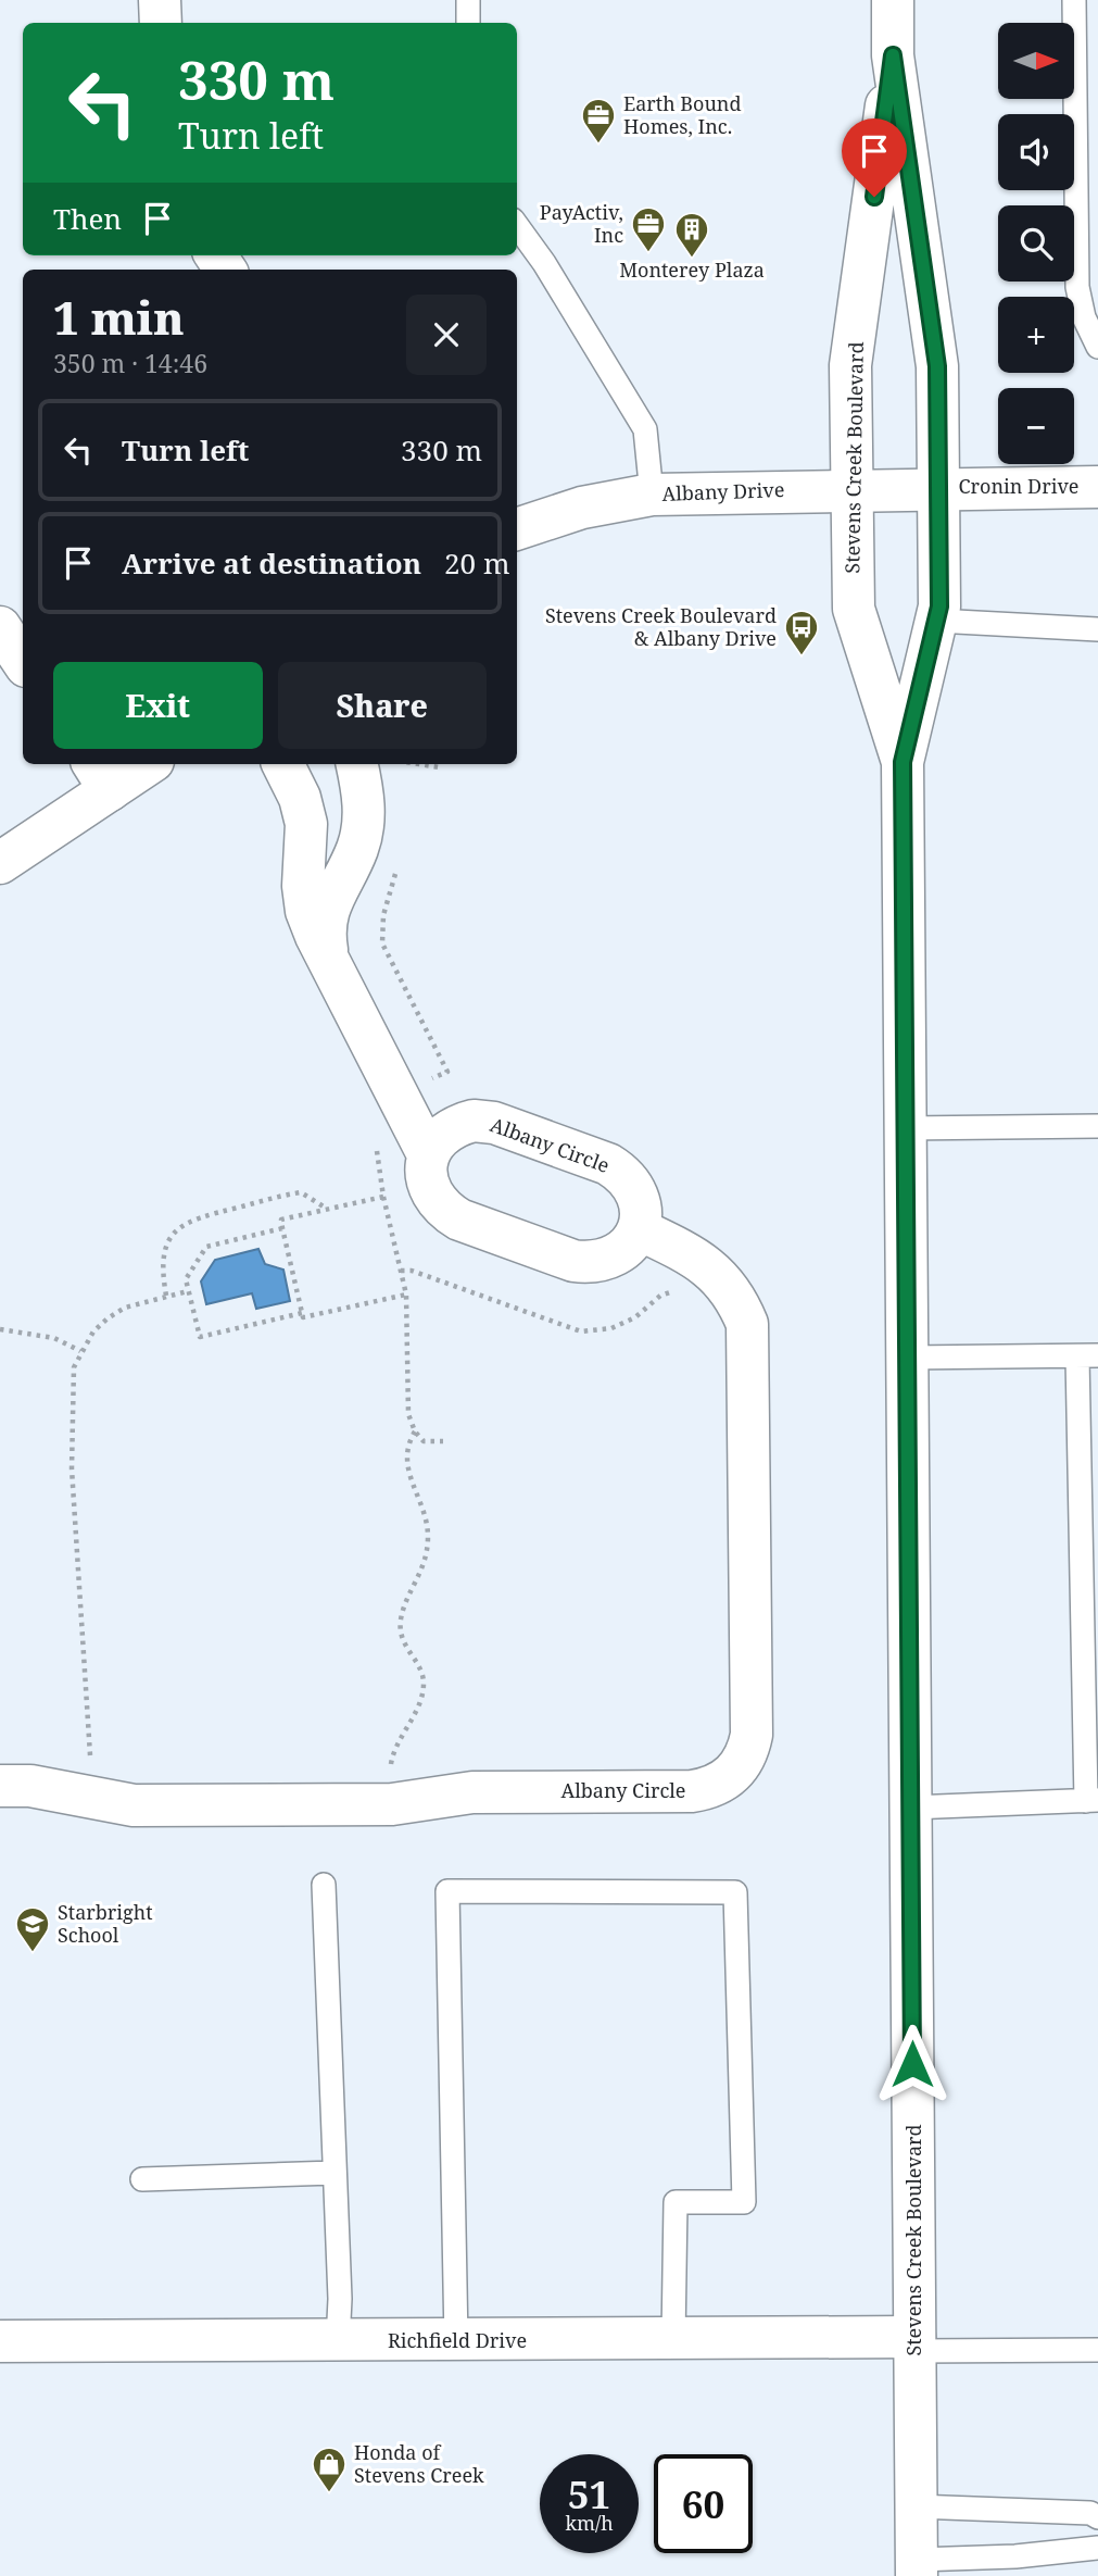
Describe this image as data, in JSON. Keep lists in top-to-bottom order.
{
  "streets": {
    "street": [
      "Stevens Creek Boulevard",
      "Cronin Drive",
      "Albany Drive",
      "Albany Circle",
      "Richfield Drive"
    ]
  },
  "crossings": [
    ["Stevens Creek Boulevard", "Cronin Drive"],
    ["Stevens Creek Boulevard", "Albany Drive"],
    ["Stevens Creek Boulevard", "Richfield Drive"],
    ["Cronin Drive", "Albany Drive"]
  ],
  "places": {
    "office": ["Earth Bound Homes, Inc.", "PayActiv, Inc"],
    "building": ["Monterey Plaza"],
    "bus stop": ["Stevens Creek Boulevard & Albany Drive"],
    "school or university": ["Starbright School"],
    "shop": ["Honda of Stevens Creek"]
  },
  "north": "right",
  "page": {
    "map_buttons": ["+", "−"],
    "turn": ["330 m", "Turn left"],
    "then": "Then",
    "heading": ["1 min", "350 m · 14:46"],
    "list": [
      {
        "name": "Turn left",
        "value": "330 m"
      },
      {
        "name": "Arrive at destination",
        "value": "20 m"
      }
    ],
    "buttons": ["Exit", "Share"],
    "speed": "51 km/h",
    "limit": "60"
  }
}
